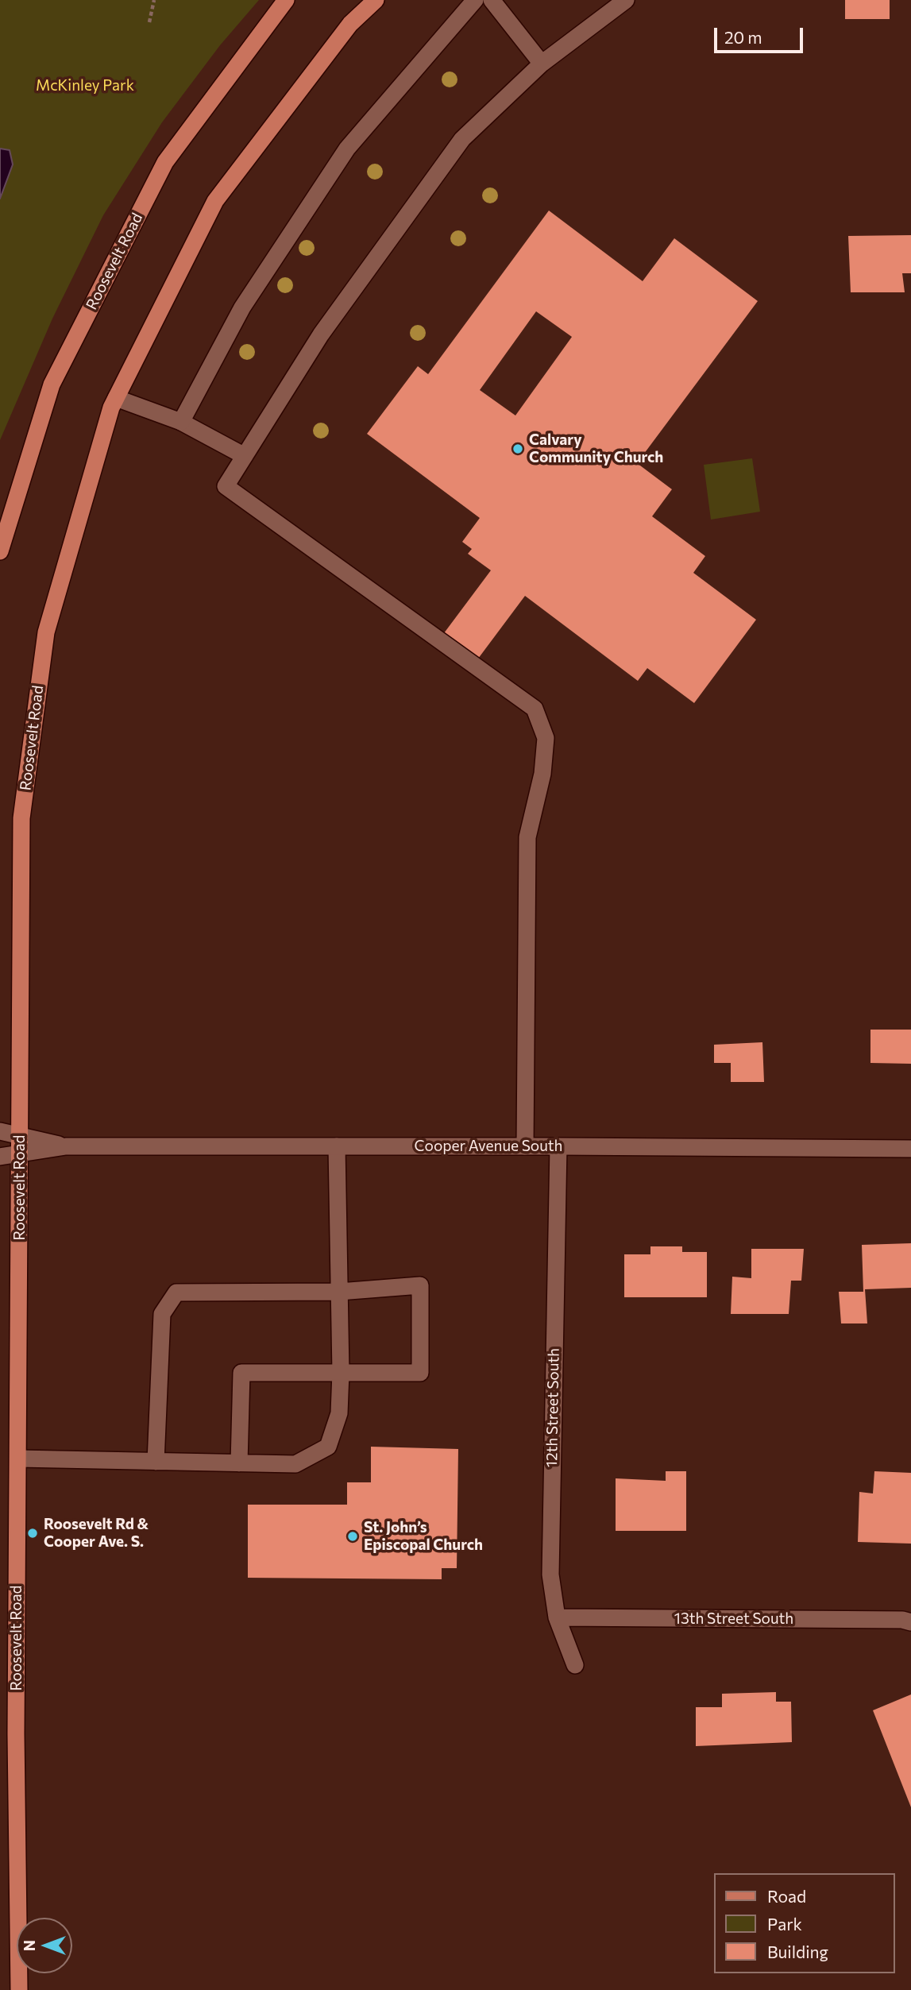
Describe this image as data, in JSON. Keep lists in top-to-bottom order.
{
  "streets": {
    "main road": ["Roosevelt Road"],
    "street": ["Cooper Avenue South", "12th Street South", "13th Street South"]
  },
  "crossings": [
    ["Roosevelt Road", "Cooper Avenue South"],
    ["Cooper Avenue South", "12th Street South"],
    ["12th Street South", "13th Street South"]
  ],
  "parks": ["McKinley Park"],
  "places": ["Calvary Community Church", "Roosevelt Rd & Cooper Ave. S.", "St. John’s Episcopal Church"],
  "legend": ["Road", "Park", "Building"],
  "scale_bar": "20 m",
  "north": "left"
}
